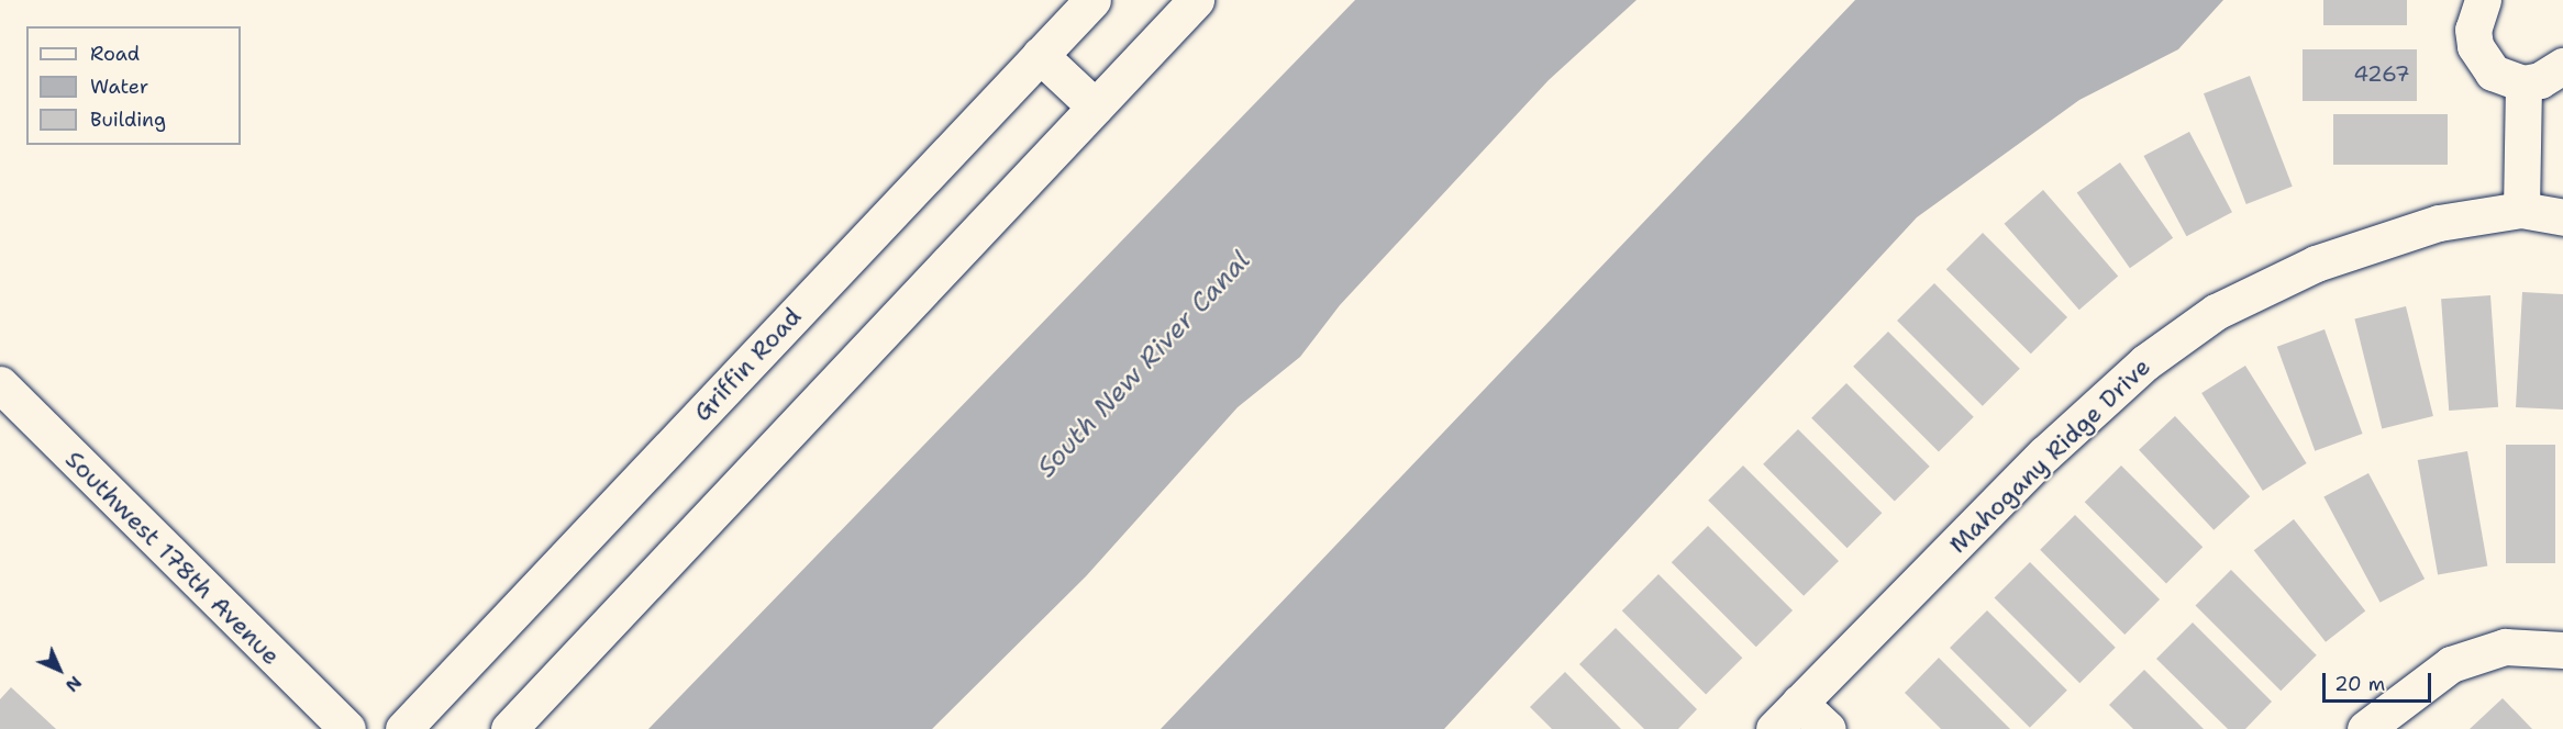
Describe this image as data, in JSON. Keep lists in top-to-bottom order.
{
  "streets": {
    "main road": ["Griffin Road", "Mahogany Ridge Drive", "Southwest 178th Avenue"]
  },
  "water": ["South New River Canal"],
  "house_numbers": ["4267"],
  "legend": ["Road", "Water", "Building"],
  "scale_bar": "20 m",
  "north": "bottom right"
}
